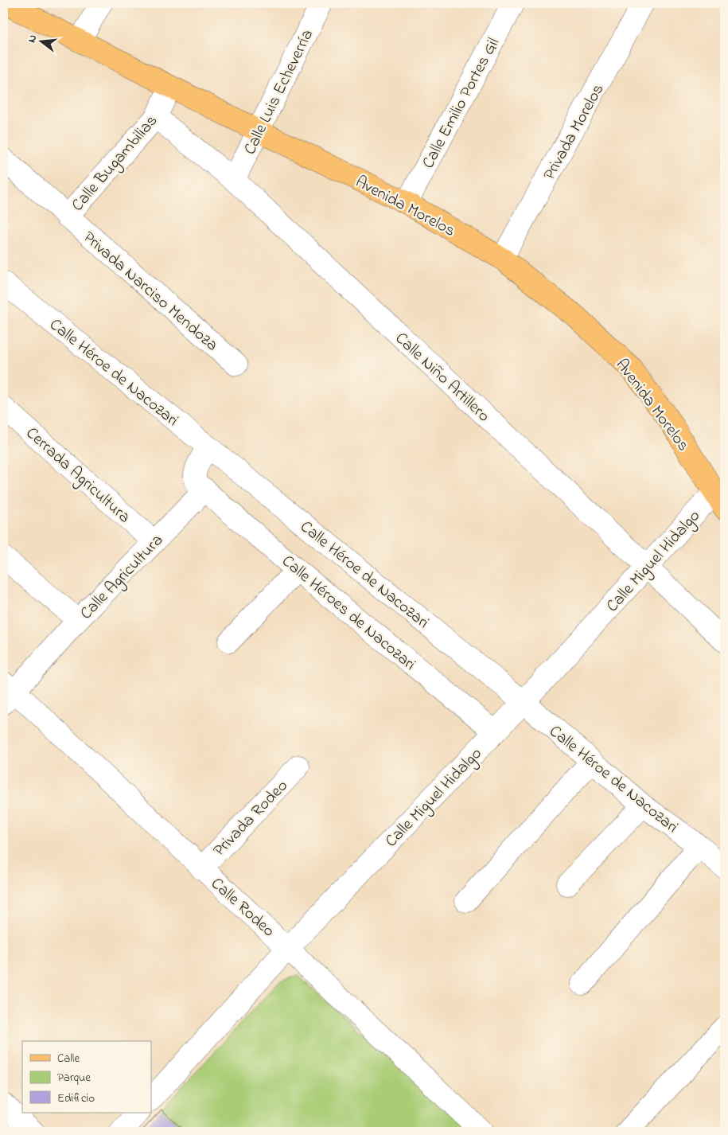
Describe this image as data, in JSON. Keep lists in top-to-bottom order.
{
  "streets": {
    "main road": ["Avenida Morelos"],
    "street": [
      "Calle Luis Echeverría",
      "Calle Emilio Portes Gil",
      "Privada Morelos",
      "Calle Bugambilias",
      "Privada Narciso Mendoza",
      "Calle Héroe de Nacozari",
      "Calle Niño Artillero",
      "Cerrada Agricultura",
      "Calle Miguel Hidalgo",
      "Calle Agricultura",
      "Calle Héroes de Nacozari",
      "Privada Rodeo",
      "Calle Rodeo"
    ]
  },
  "crossings": [
    ["Calle Luis Echeverría", "Avenida Morelos"],
    ["Calle Luis Echeverría", "Calle Niño Artillero"],
    ["Calle Emilio Portes Gil", "Avenida Morelos"],
    ["Privada Morelos", "Avenida Morelos"],
    ["Calle Bugambilias", "Avenida Morelos"],
    ["Calle Bugambilias", "Privada Narciso Mendoza"],
    ["Calle Bugambilias", "Calle Niño Artillero"],
    ["Avenida Morelos", "Calle Miguel Hidalgo"],
    ["Calle Héroe de Nacozari", "Calle Miguel Hidalgo"],
    ["Calle Niño Artillero", "Calle Miguel Hidalgo"],
    ["Cerrada Agricultura", "Calle Agricultura"],
    ["Calle Miguel Hidalgo", "Calle Héroes de Nacozari"],
    ["Calle Miguel Hidalgo", "Calle Rodeo"],
    ["Calle Agricultura", "Calle Héroes de Nacozari"],
    ["Calle Agricultura", "Calle Rodeo"],
    ["Privada Rodeo", "Calle Rodeo"]
  ],
  "legend": ["Calle", "Parque", "Edificio"],
  "north": "left"
}
